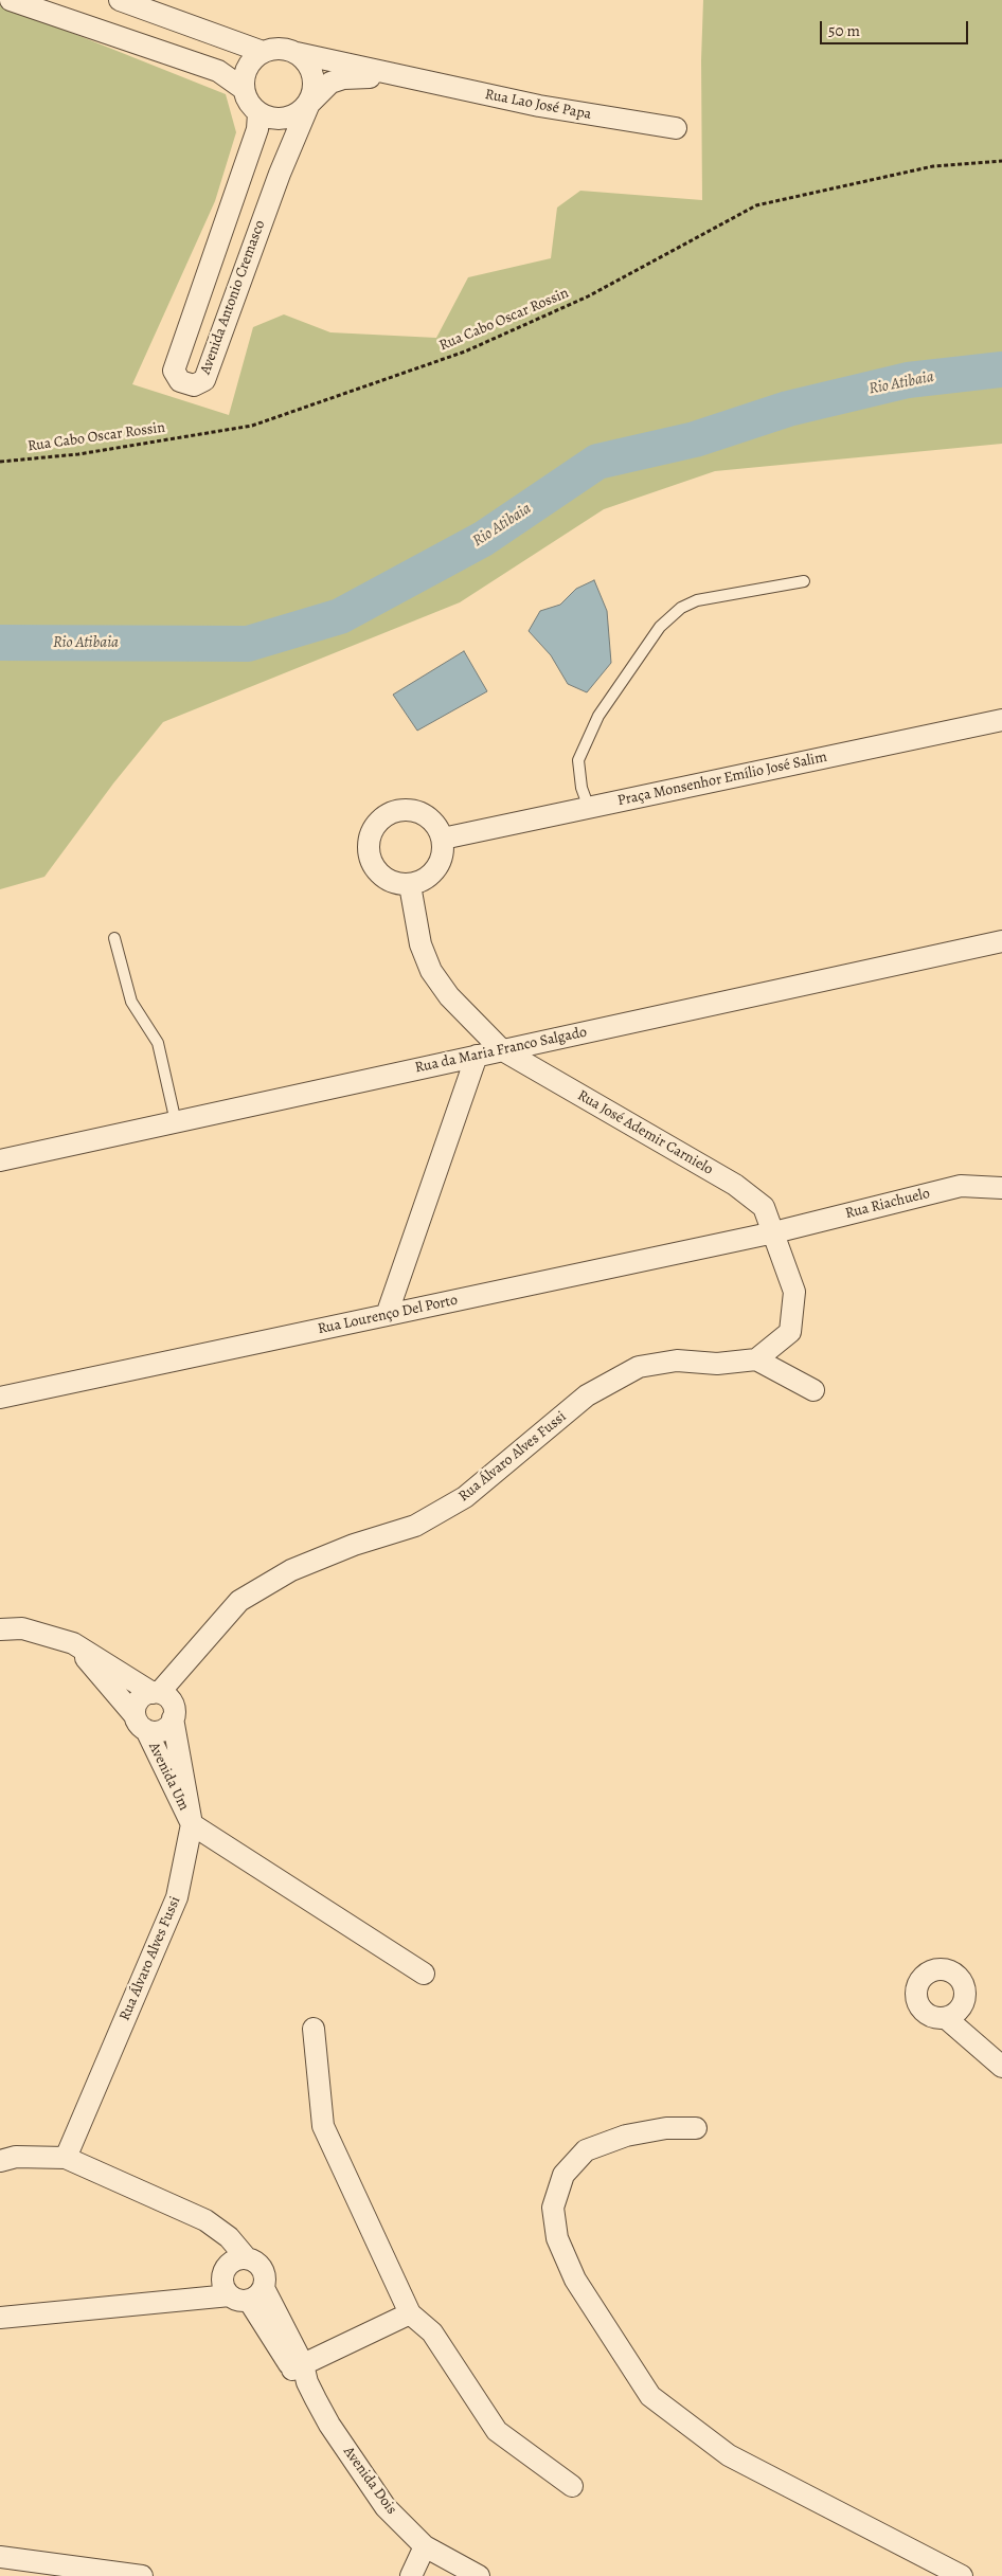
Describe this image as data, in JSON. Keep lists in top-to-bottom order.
{
  "streets": {
    "street": [
      "Rua Lao José Papa",
      "Avenida Antonio Cremasco",
      "Praça Monsenhor Emílio José Salim",
      "Rua da Maria Franco Salgado",
      "Rua José Ademir Carnielo",
      "Rua Riachuelo",
      "Rua Lourenço Del Porto",
      "Rua Álvaro Alves Fussi",
      "Avenida Um",
      "Avenida Dois"
    ],
    "path": ["Rua Cabo Oscar Rossin"]
  },
  "crossings": [
    ["Rua Lao José Papa", "Avenida Antonio Cremasco"],
    ["Praça Monsenhor Emílio José Salim", "Rua José Ademir Carnielo"],
    ["Rua da Maria Franco Salgado", "Rua José Ademir Carnielo"],
    ["Rua José Ademir Carnielo", "Rua Riachuelo"],
    ["Rua José Ademir Carnielo", "Rua Lourenço Del Porto"],
    ["Rua Riachuelo", "Rua Lourenço Del Porto"],
    ["Rua Álvaro Alves Fussi", "Avenida Um"],
    ["Rua Álvaro Alves Fussi", "Avenida Dois"]
  ],
  "water": ["Rio Atibaia"],
  "scale_bar": "50 m"
}
